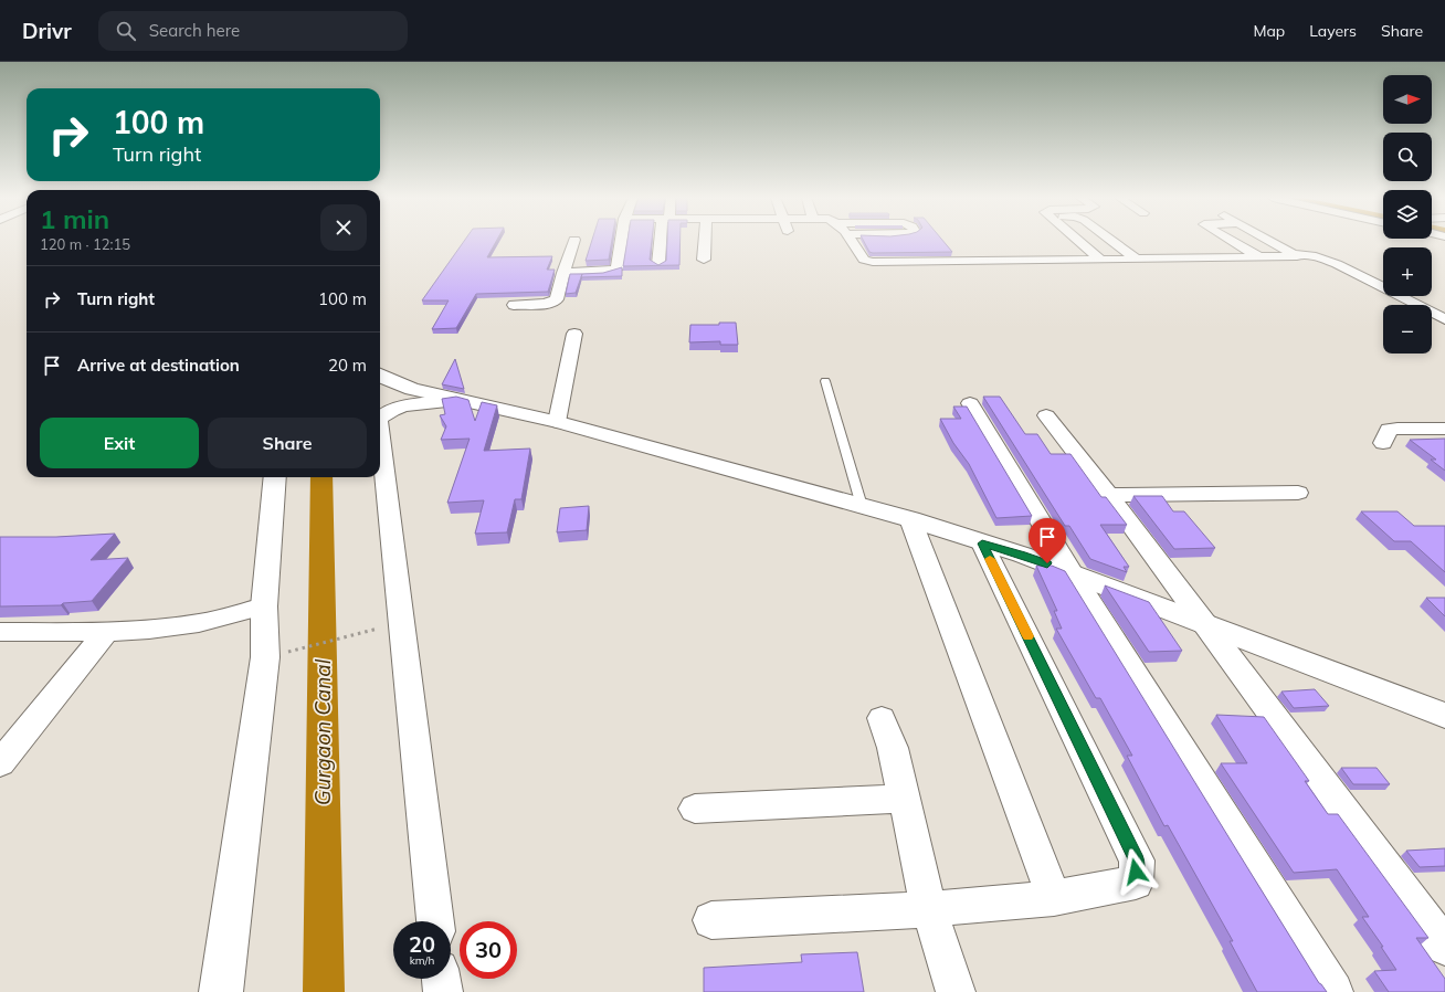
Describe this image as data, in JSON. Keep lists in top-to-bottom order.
{
  "water": ["Gurgaon Canal"],
  "north": "right",
  "page": {
    "header": "Drivr",
    "search": "Search here",
    "nav": ["Map", "Layers", "Share"],
    "map_buttons": ["+", "−"],
    "turn": ["100 m", "Turn right"],
    "heading": ["1 min", "120 m · 12:15"],
    "list": [
      {
        "name": "Turn right",
        "value": "100 m"
      },
      {
        "name": "Arrive at destination",
        "value": "20 m"
      }
    ],
    "buttons": ["Exit", "Share"],
    "speed": "20 km/h",
    "limit": "30"
  }
}
